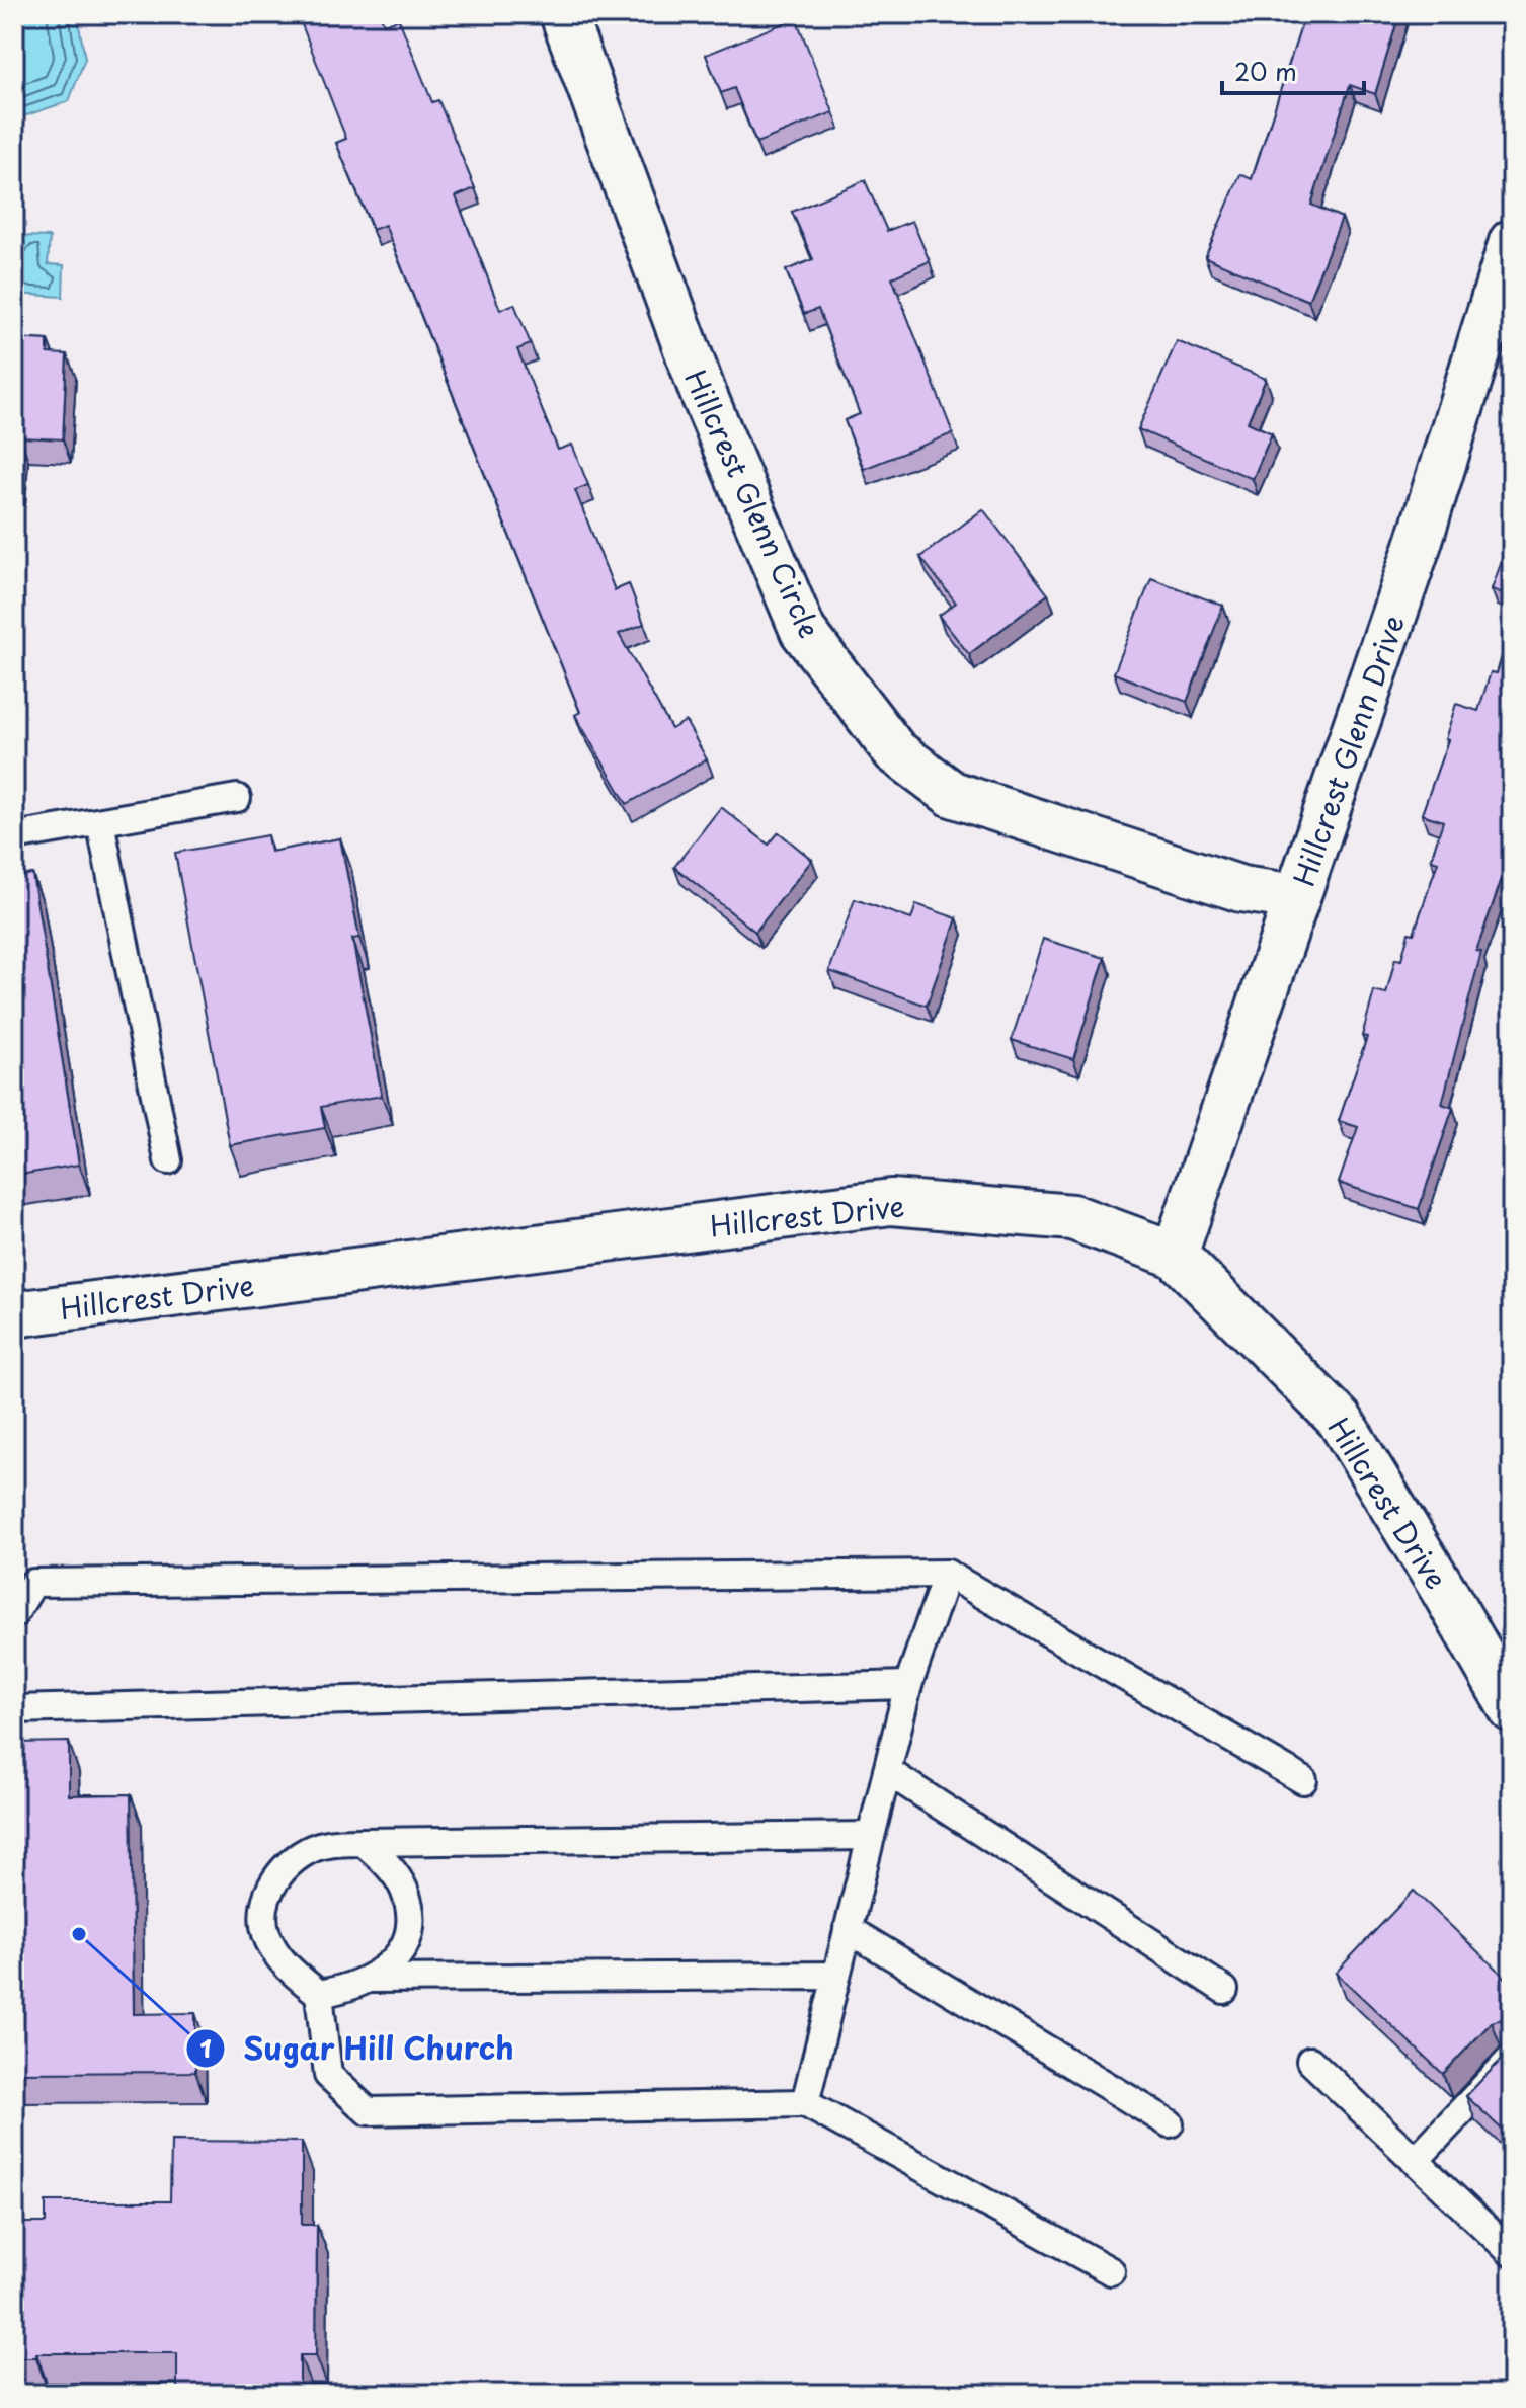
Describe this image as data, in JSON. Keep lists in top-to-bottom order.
{
  "streets": {
    "street": ["Hillcrest Glenn Circle", "Hillcrest Glenn Drive", "Hillcrest Drive"]
  },
  "crossings": [
    ["Hillcrest Glenn Circle", "Hillcrest Glenn Drive"],
    ["Hillcrest Glenn Drive", "Hillcrest Drive"]
  ],
  "places": ["Sugar Hill Church"],
  "scale_bar": "20 m"
}
